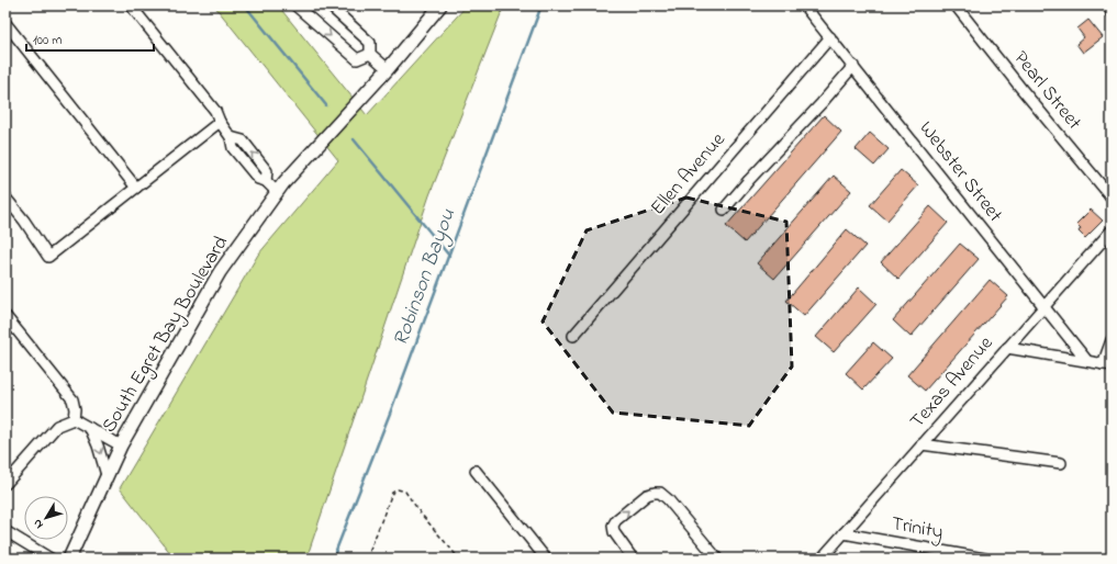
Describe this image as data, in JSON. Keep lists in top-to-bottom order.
{
  "streets": {
    "main road": ["South Egret Bay Boulevard"],
    "street": [
      "Pearl Street",
      "Webster Street",
      "Ellen Avenue",
      "Texas Avenue",
      "Trinity"
    ]
  },
  "crossings": [
    ["Webster Street", "Ellen Avenue"],
    ["Webster Street", "Texas Avenue"],
    ["Texas Avenue", "Trinity"]
  ],
  "water": ["Robinson Bayou"],
  "scale_bar": "100 m",
  "north": "bottom left"
}
